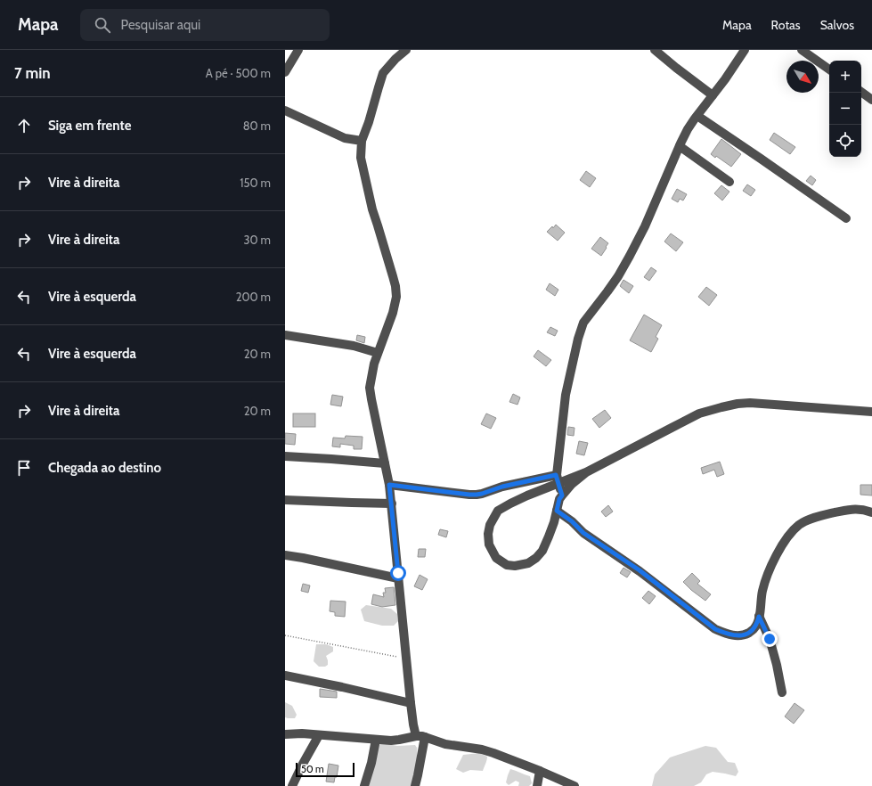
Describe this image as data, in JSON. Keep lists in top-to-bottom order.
{
  "scale_bar": "50 m",
  "north": "bottom right",
  "page": {
    "header": "Mapa",
    "search": "Pesquisar aqui",
    "nav": ["Mapa", "Rotas", "Salvos"],
    "heading": ["7 min", "A pé · 500 m"],
    "map_buttons": ["+", "−"],
    "list": [
      ["Siga em frente", "80 m"],
      ["Vire à direita", "150 m"],
      ["Vire à direita", "30 m"],
      ["Vire à esquerda", "200 m"],
      ["Vire à esquerda", "20 m"],
      ["Vire à direita", "20 m"],
      "Chegada ao destino"
    ],
    "scale": "50 m"
  }
}
